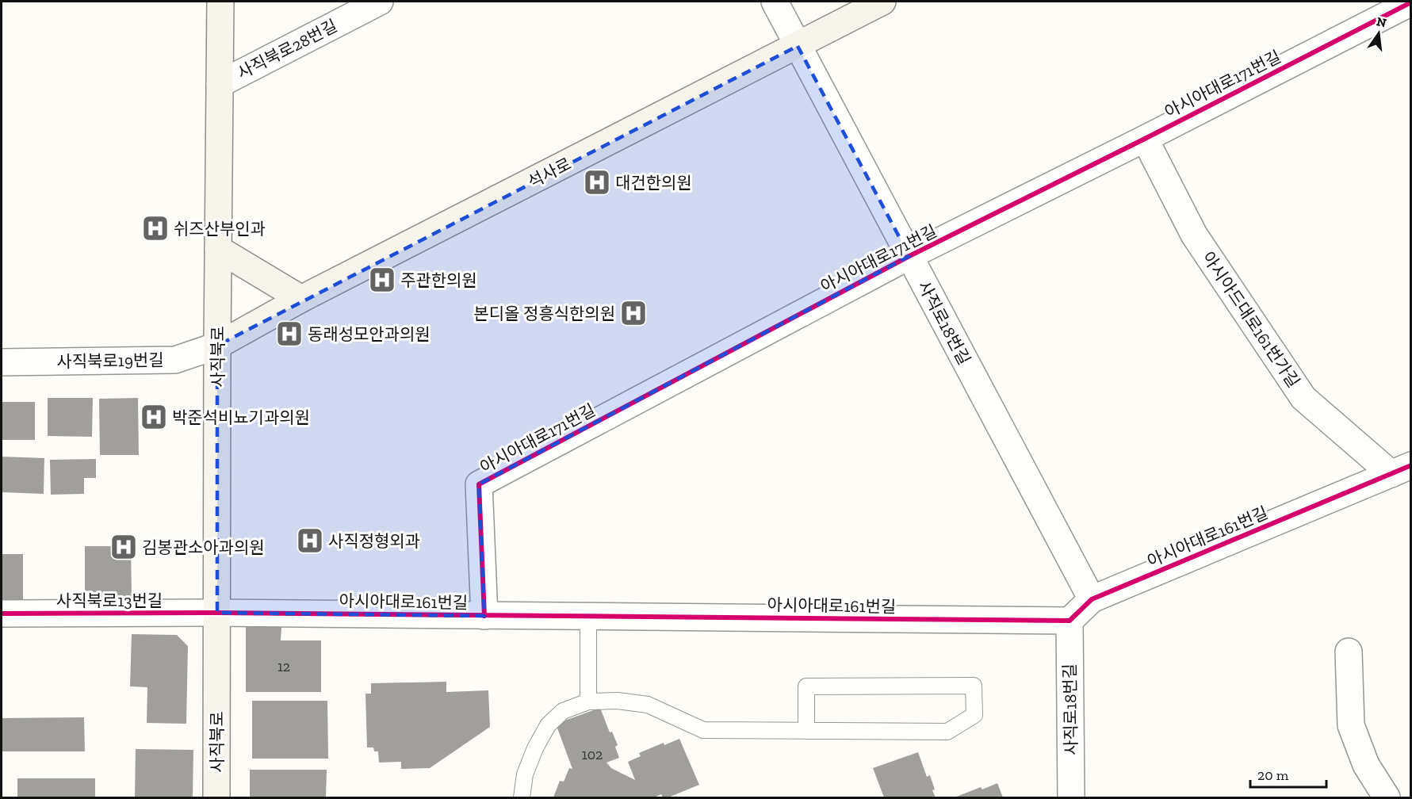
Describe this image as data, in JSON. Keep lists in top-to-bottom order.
{
  "streets": {
    "main road": ["석사로", "사직북로"],
    "street": [
      "사직북로28번길",
      "아시아대로171번길",
      "아시아드대로161번가길",
      "사직로18번길",
      "사직북로19번길",
      "아시아대로161번길",
      "사직북로13번길"
    ]
  },
  "crossings": [
    ["사직북로28번길", "사직북로"],
    ["아시아대로171번길", "아시아드대로161번가길"],
    ["아시아대로171번길", "사직로18번길"],
    ["아시아대로171번길", "아시아대로161번길"],
    ["석사로", "사직로18번길"],
    ["석사로", "사직북로"],
    ["석사로", "사직북로19번길"],
    ["아시아드대로161번가길", "아시아대로161번길"],
    ["사직로18번길", "아시아대로161번길"],
    ["사직북로", "사직북로19번길"],
    ["사직북로", "아시아대로161번길"],
    ["사직북로", "사직북로13번길"],
    ["아시아대로161번길", "사직북로13번길"]
  ],
  "places": {
    "hospital": [
      "대건한의원",
      "쉬즈산부인과",
      "주관한의원",
      "본디올 정흥식한의원",
      "동래성모안과의원",
      "박준석비뇨기과의원",
      "사직정형외과",
      "김봉관소아과의원"
    ]
  },
  "house_numbers": ["12", "102"],
  "scale_bar": "20 m",
  "north": "top"
}
